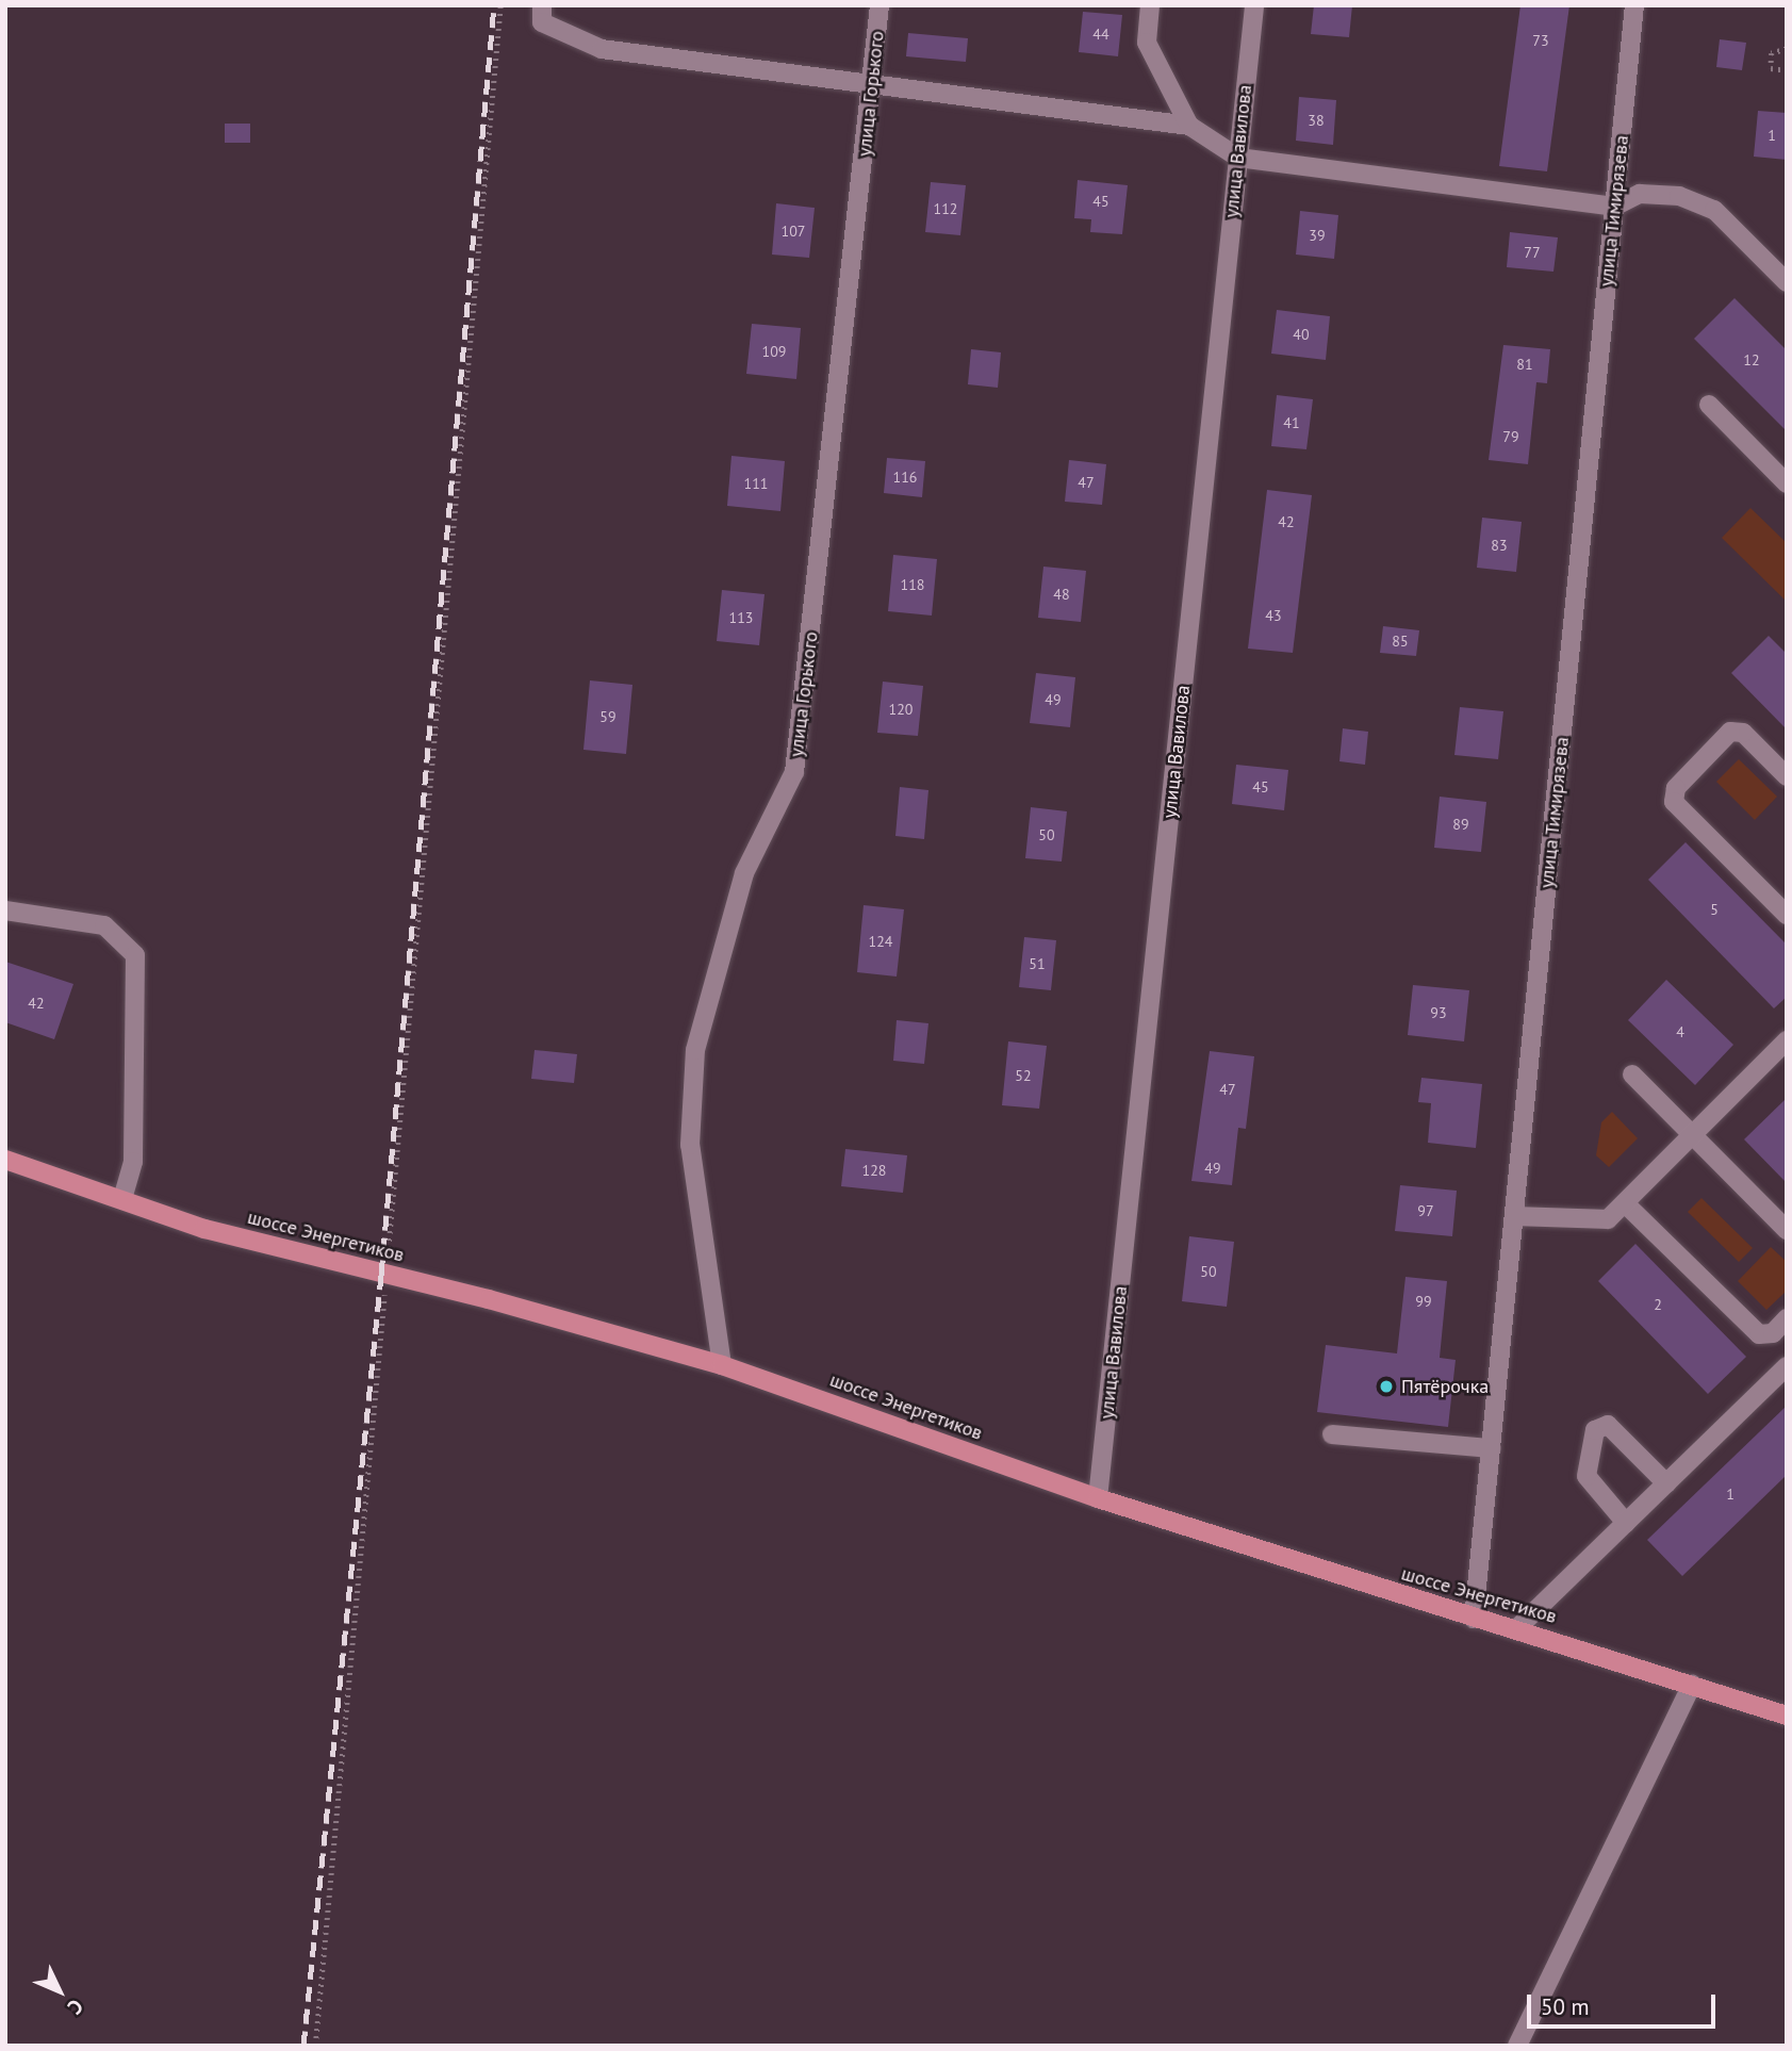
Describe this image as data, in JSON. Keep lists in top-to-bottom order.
{
  "streets": {
    "main road": ["шоссе Энергетиков"],
    "street": ["улица Горького", "улица Вавилова", "улица Тимирязева"]
  },
  "crossings": [
    ["улица Горького", "шоссе Энергетиков"],
    ["улица Вавилова", "шоссе Энергетиков"],
    ["улица Тимирязева", "шоссе Энергетиков"]
  ],
  "places": ["Пятёрочка"],
  "house_numbers": [
    "44",
    "73",
    "38",
    "1",
    "45",
    "112",
    "107",
    "39",
    "77",
    "40",
    "109",
    "12",
    "81",
    "41",
    "79",
    "116",
    "47",
    "111",
    "42",
    "83",
    "118",
    "48",
    "43",
    "113",
    "85",
    "49",
    "120",
    "59",
    "45",
    "89",
    "50",
    "5",
    "124",
    "51",
    "42",
    "93",
    "4",
    "52",
    "47",
    "49",
    "128",
    "97",
    "50",
    "99",
    "2",
    "1"
  ],
  "scale_bar": "50 m",
  "north": "bottom right"
}
